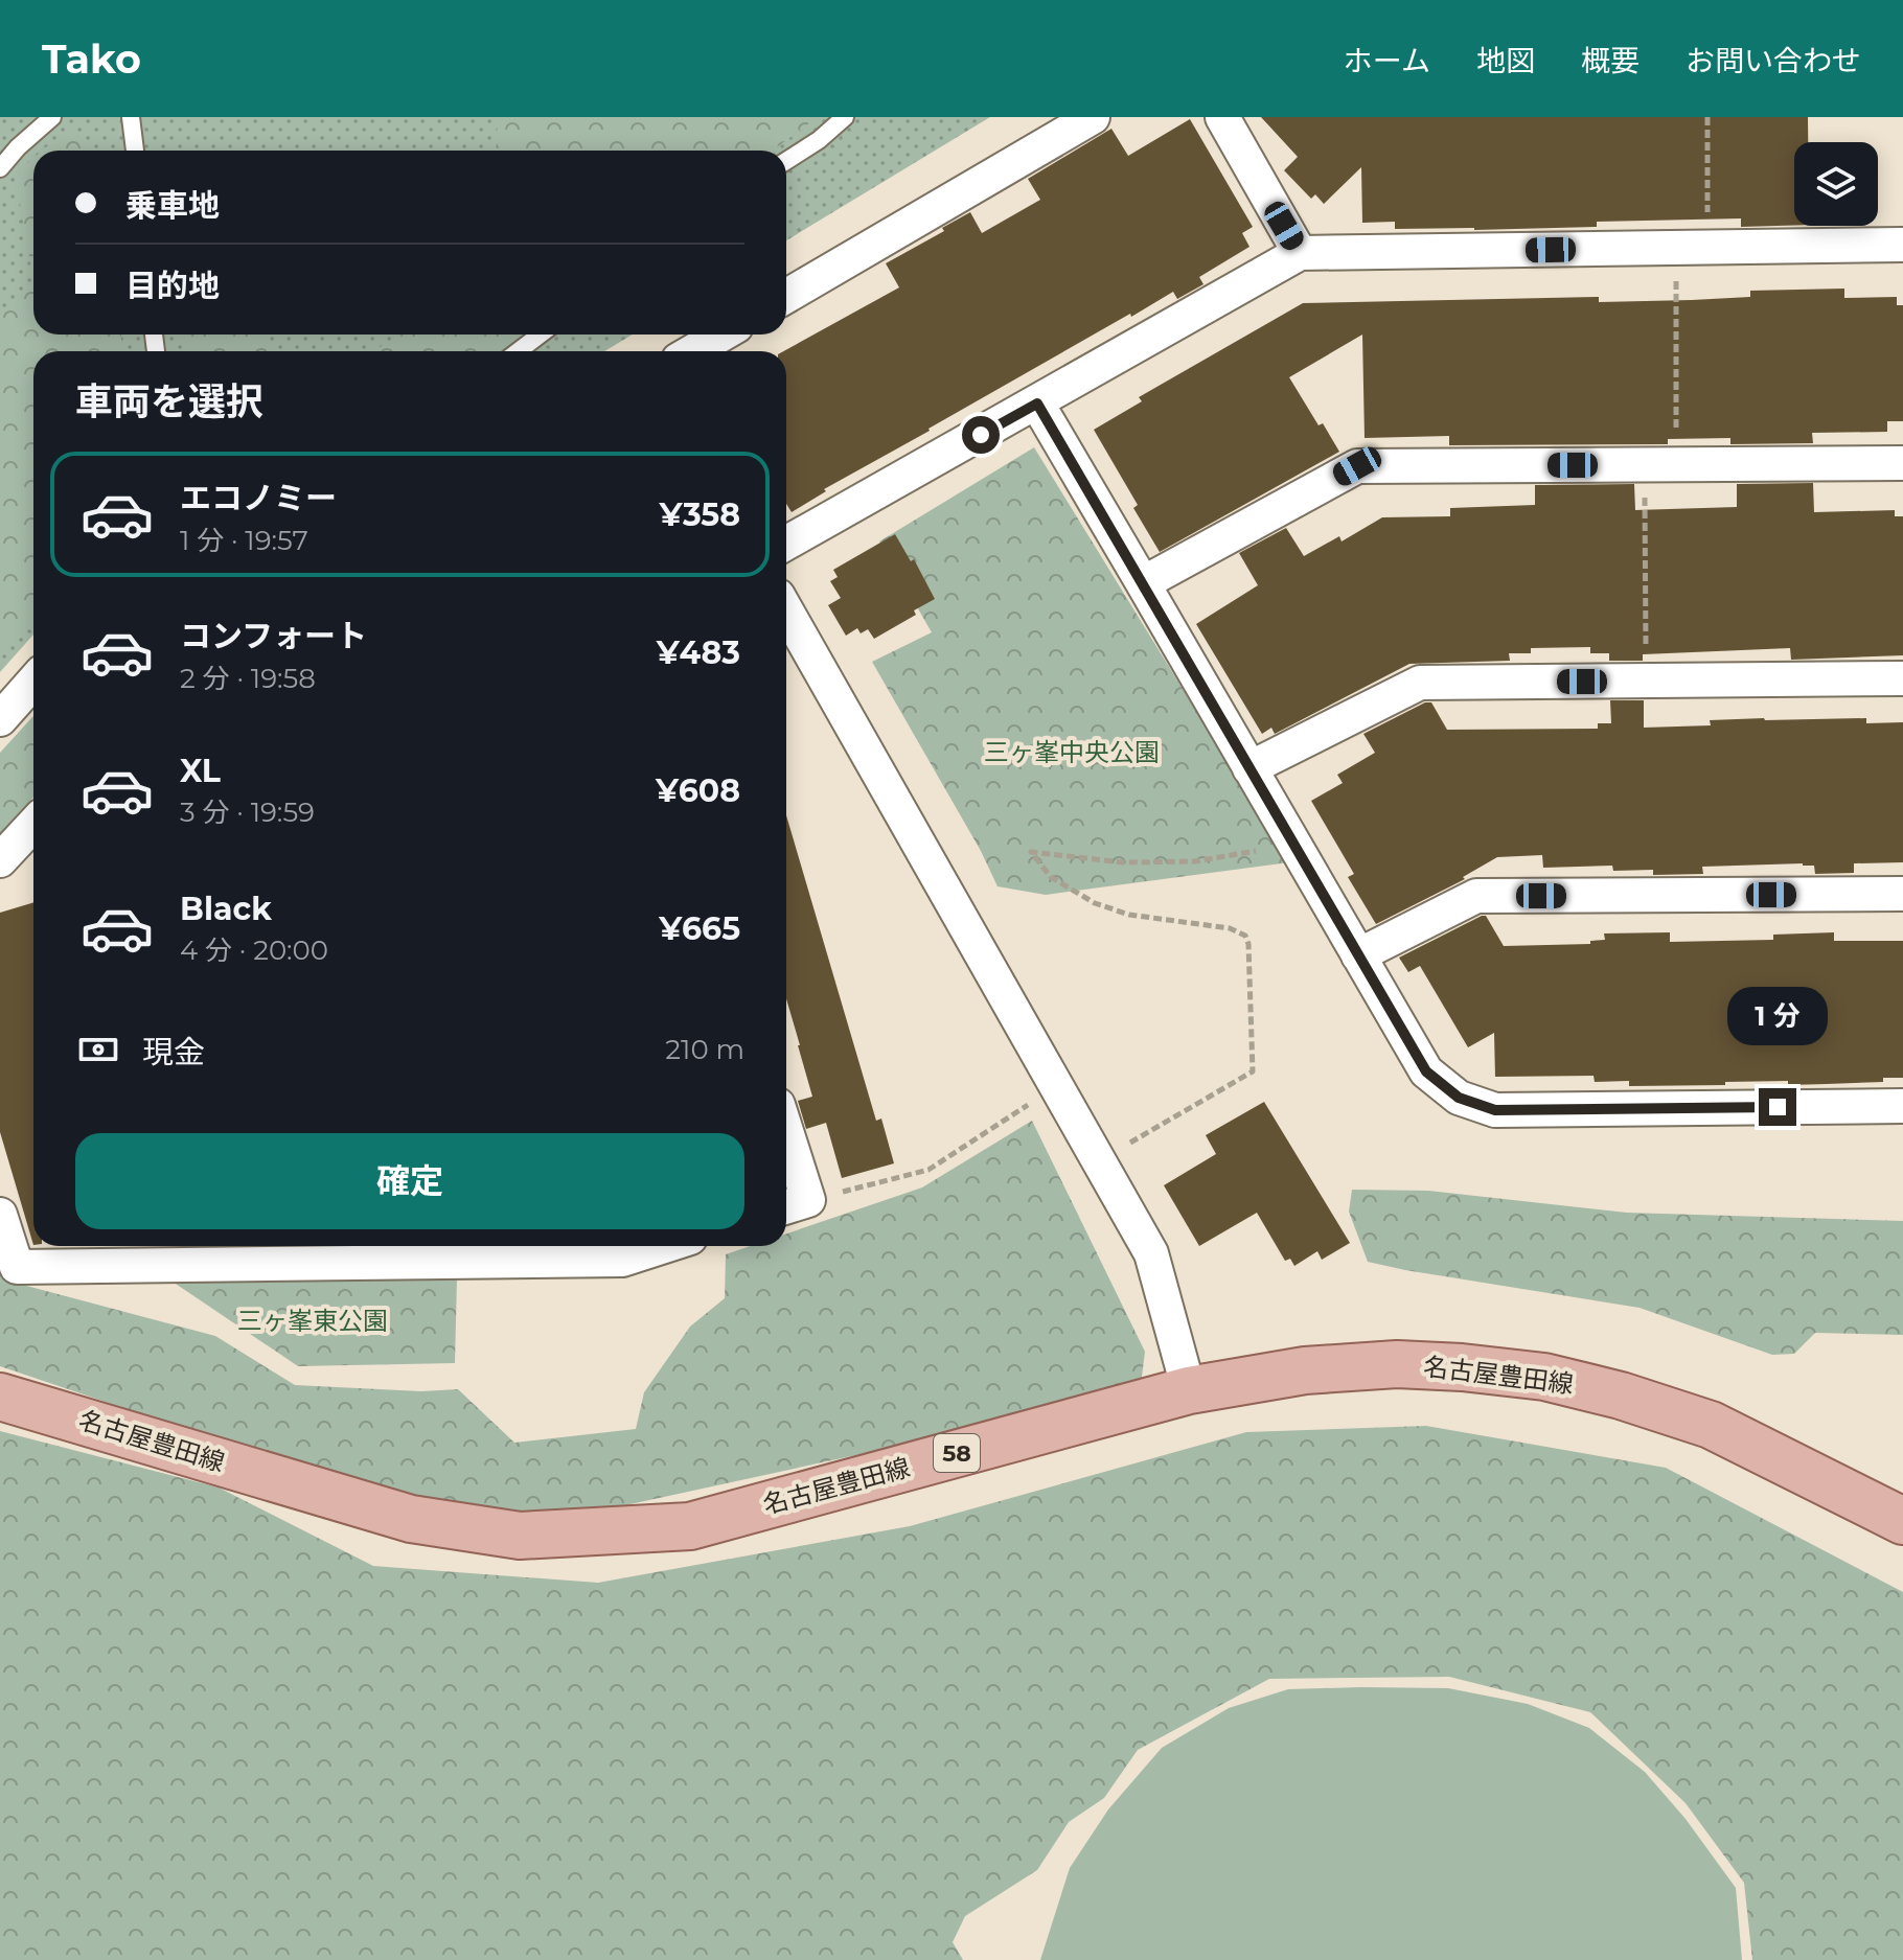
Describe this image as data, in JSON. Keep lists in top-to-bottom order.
{
  "streets": {
    "main road": ["名古屋豊田線", "58"]
  },
  "parks": ["三ヶ峯中央公園", "三ヶ峯東公園"],
  "page": {
    "header": "Tako",
    "nav": [
      "ホーム",
      "地図",
      "概要",
      "お問い合わせ"
    ],
    "banner": ["乗車地", "目的地"],
    "heading": "車両を選択",
    "list": [
      {
        "name": "エコノミー",
        "note": "1 分 · 19:57",
        "value": "¥358"
      },
      {
        "name": "コンフォート",
        "note": "2 分 · 19:58",
        "value": "¥483"
      },
      {
        "name": "XL",
        "note": "3 分 · 19:59",
        "value": "¥608"
      },
      {
        "name": "Black",
        "note": "4 分 · 20:00",
        "value": "¥665"
      }
    ],
    "bubble": "1 分",
    "pay": ["現金", "210 m"],
    "buttons": "確定"
  }
}
